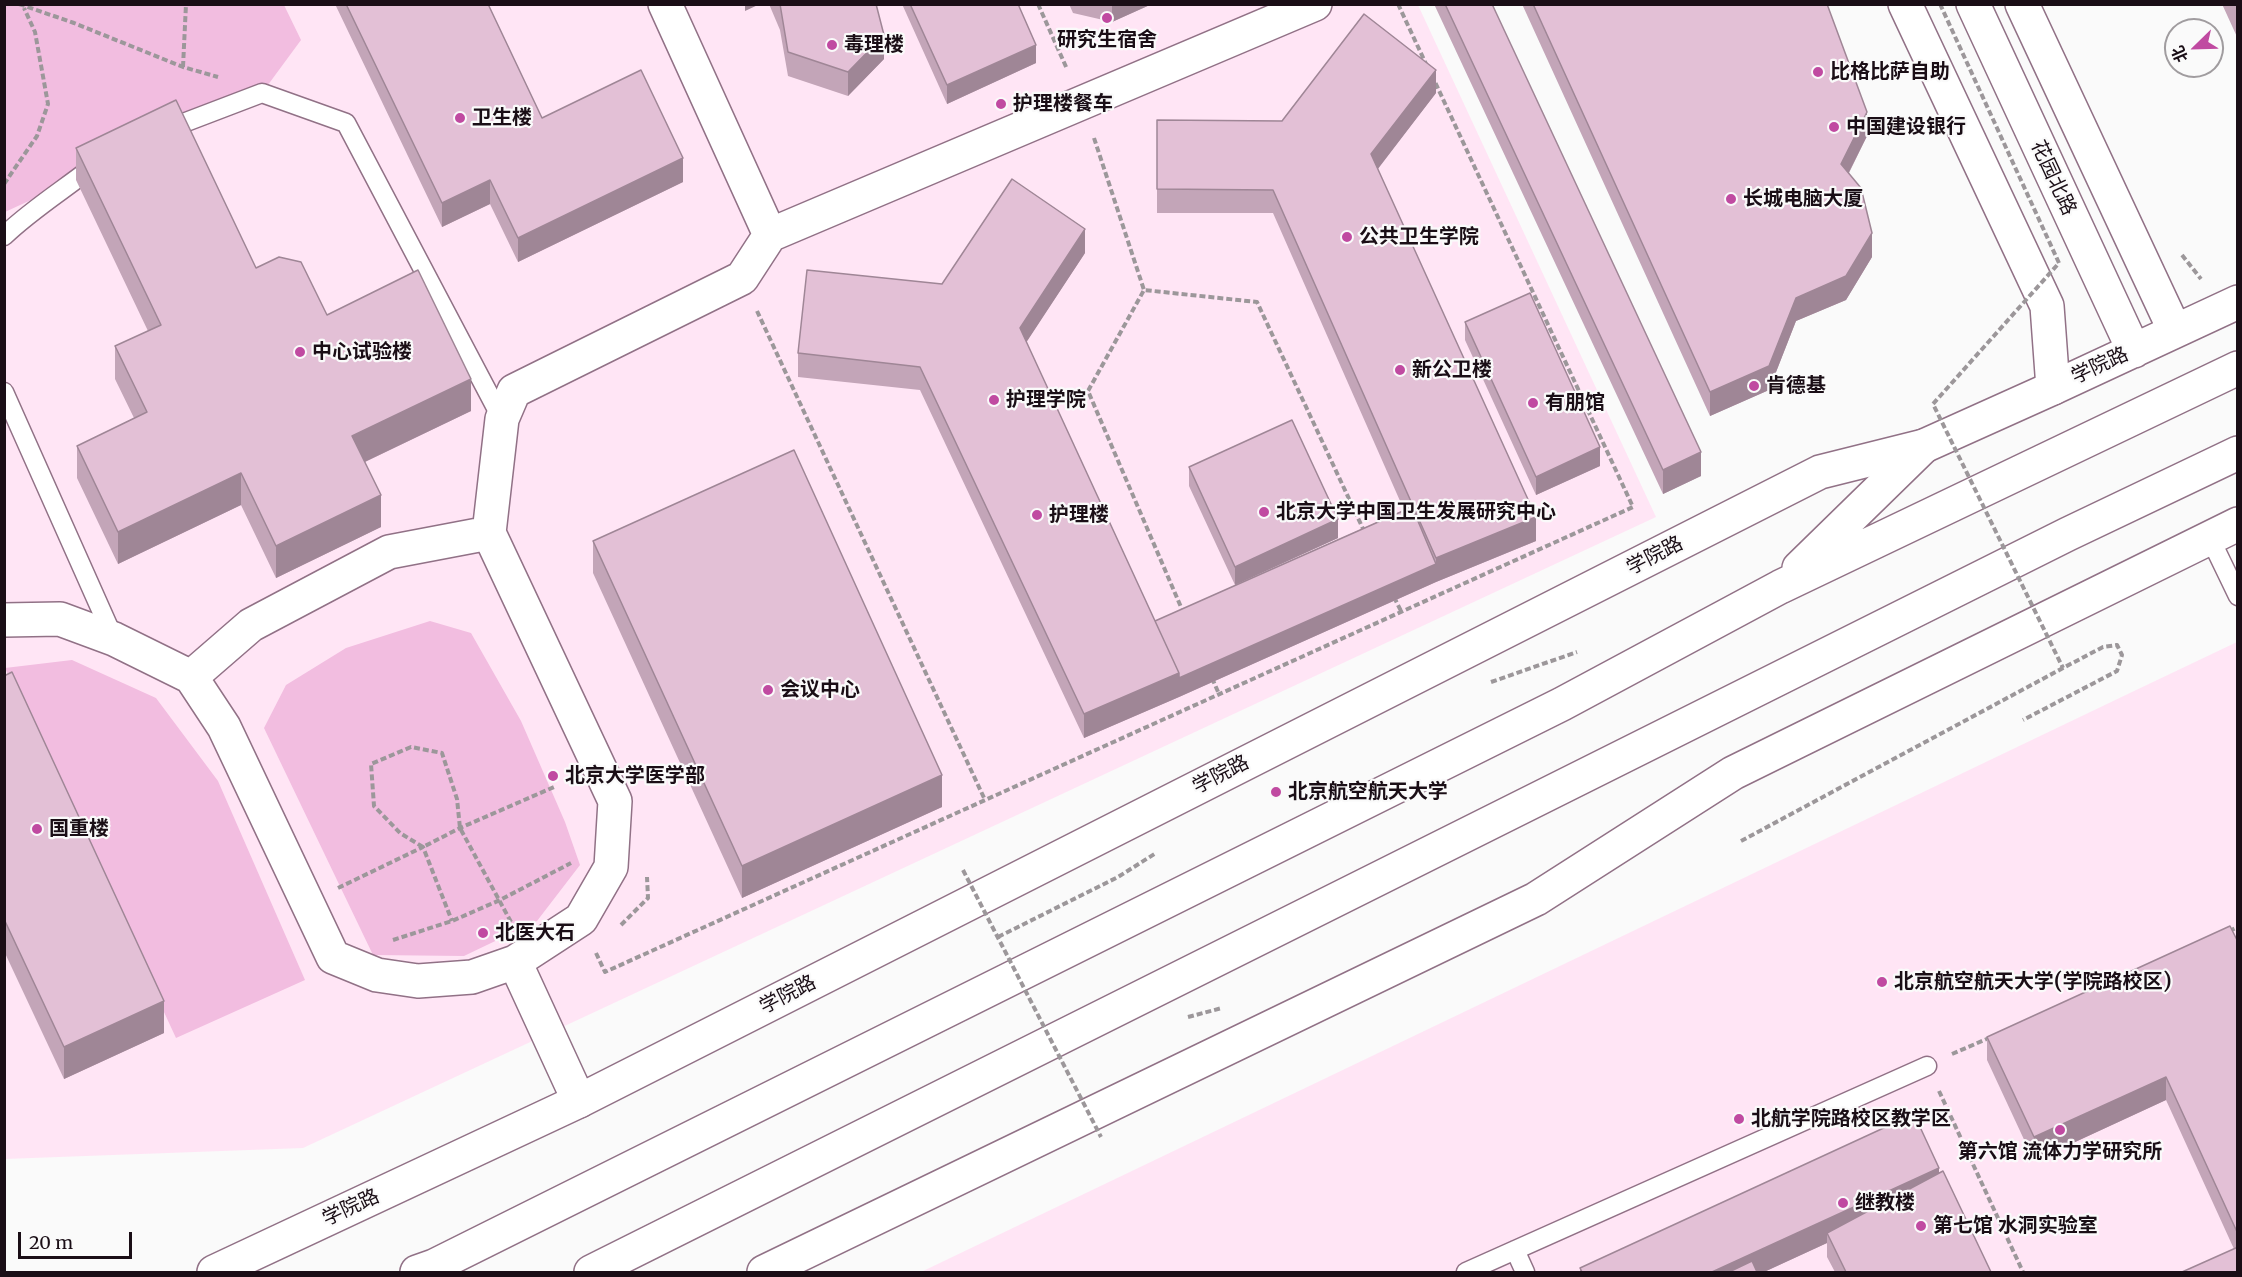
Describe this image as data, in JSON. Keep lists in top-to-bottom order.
{
  "streets": {
    "main road": ["花园北路", "学院路"]
  },
  "crossings": [
    ["花园北路", "学院路"]
  ],
  "places": [
    "研究生宿舍",
    "毒理楼",
    "比格比萨自助",
    "护理楼餐车",
    "卫生楼",
    "中国建设银行",
    "长城电脑大厦",
    "公共卫生学院",
    "中心试验楼",
    "新公卫楼",
    "肯德基",
    "护理学院",
    "有朋馆",
    "北京大学中国卫生发展研究中心",
    "护理楼",
    "会议中心",
    "北京大学医学部",
    "北京航空航天大学",
    "国重楼",
    "北医大石",
    "北京航空航天大学(学院路校区)",
    "北航学院路校区教学区",
    "第六馆 流体力学研究所",
    "继教楼",
    "第七馆 水洞实验室"
  ],
  "scale_bar": "20 m",
  "north": "bottom left"
}
